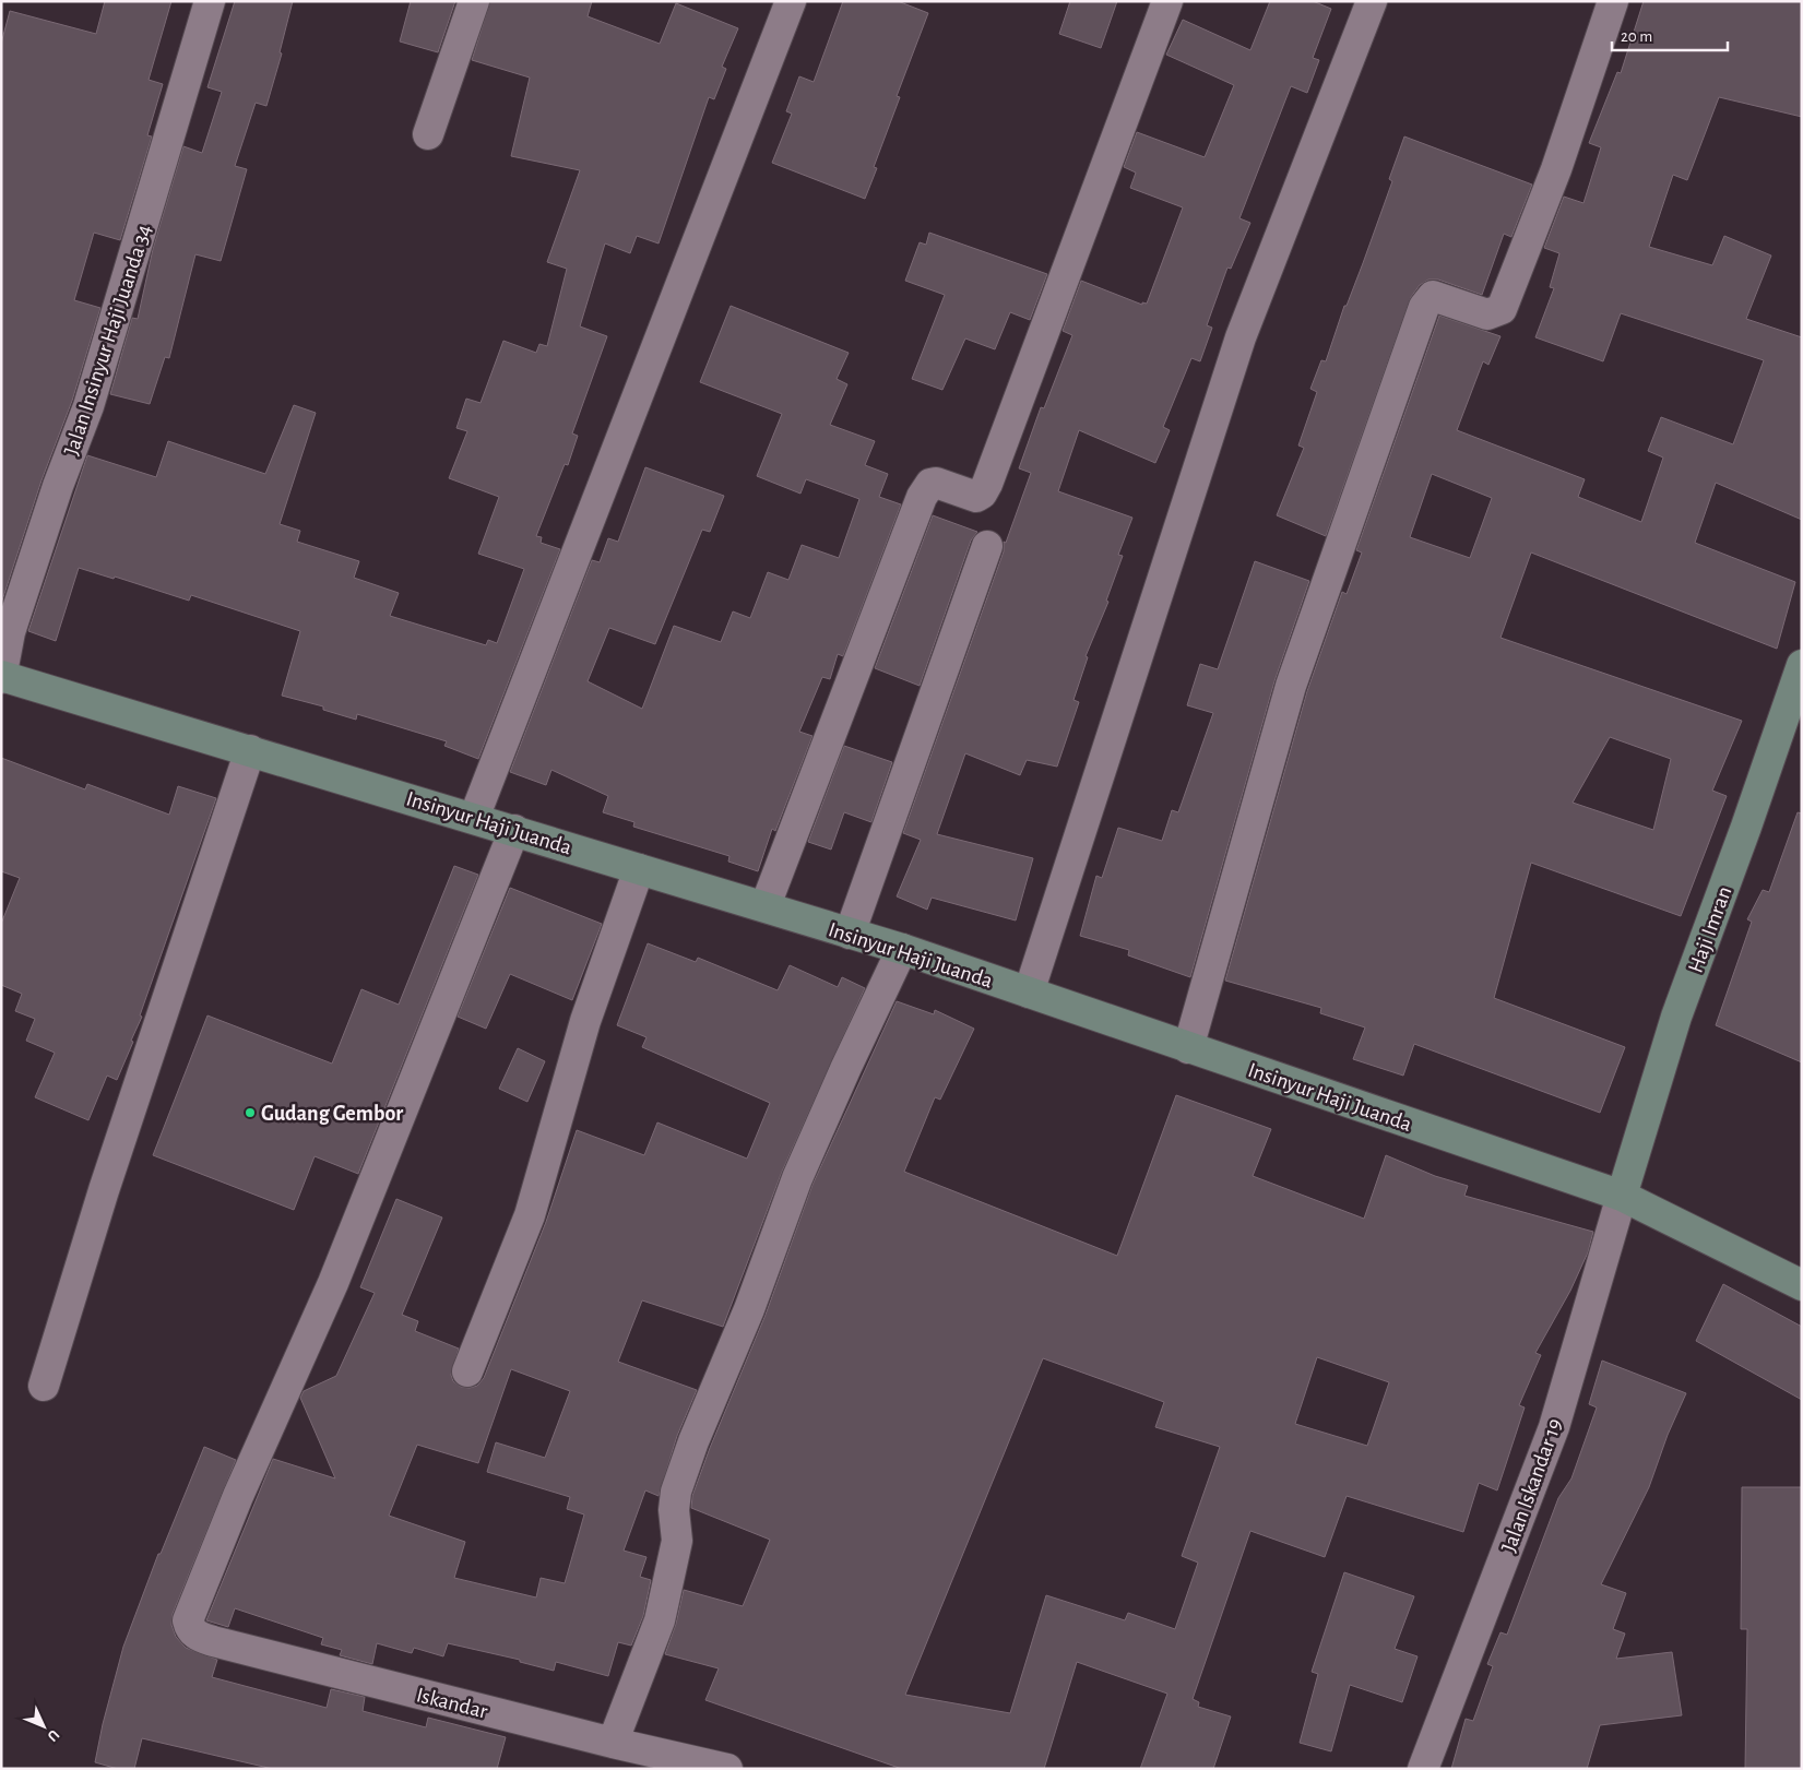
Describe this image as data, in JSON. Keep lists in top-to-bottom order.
{
  "streets": {
    "street": [
      "Jalan Insinyur Haji Juanda 34",
      "Insinyur Haji Juanda",
      "Haji Imran",
      "Jalan Iskandar 19",
      "Iskandar"
    ]
  },
  "crossings": [
    ["Jalan Insinyur Haji Juanda 34", "Insinyur Haji Juanda"],
    ["Insinyur Haji Juanda", "Haji Imran"],
    ["Insinyur Haji Juanda", "Jalan Iskandar 19"],
    ["Insinyur Haji Juanda", "Iskandar"],
    ["Haji Imran", "Jalan Iskandar 19"]
  ],
  "places": ["Gudang Gembor"],
  "scale_bar": "20 m",
  "north": "bottom right"
}
